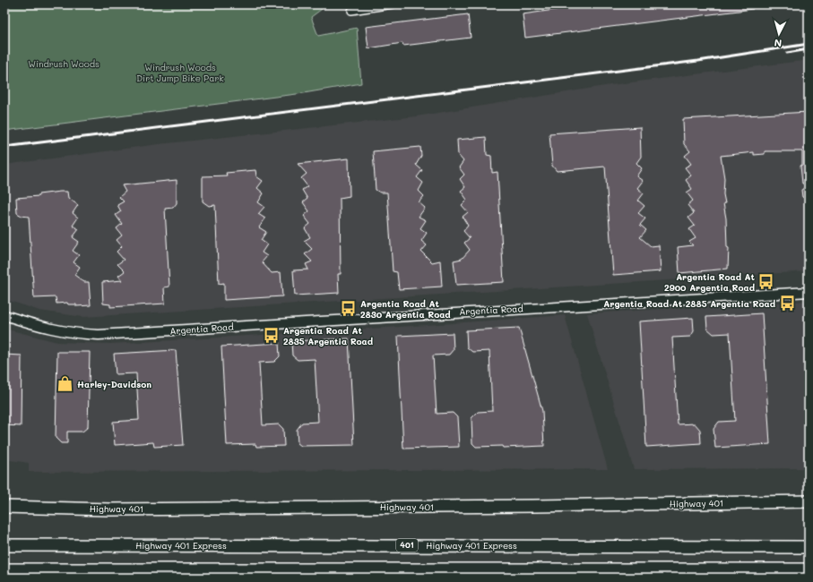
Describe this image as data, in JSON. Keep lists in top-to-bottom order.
{
  "streets": {
    "highway": ["Highway 401", "Highway 401 Express", "401"],
    "street": ["Argentia Road"]
  },
  "parks": ["Windrush Woods", "Windrush Woods Dirt Jump Bike Park"],
  "places": {
    "bus stop": [
      "Argentia Road At 2900 Argentia Road",
      "Argentia Road At 2885 Argentia Road",
      "Argentia Road At 2830 Argentia Road",
      "Argentia Road At 2835 Argentia Road"
    ],
    "shop": ["Harley-Davidson"]
  },
  "north": "bottom"
}
